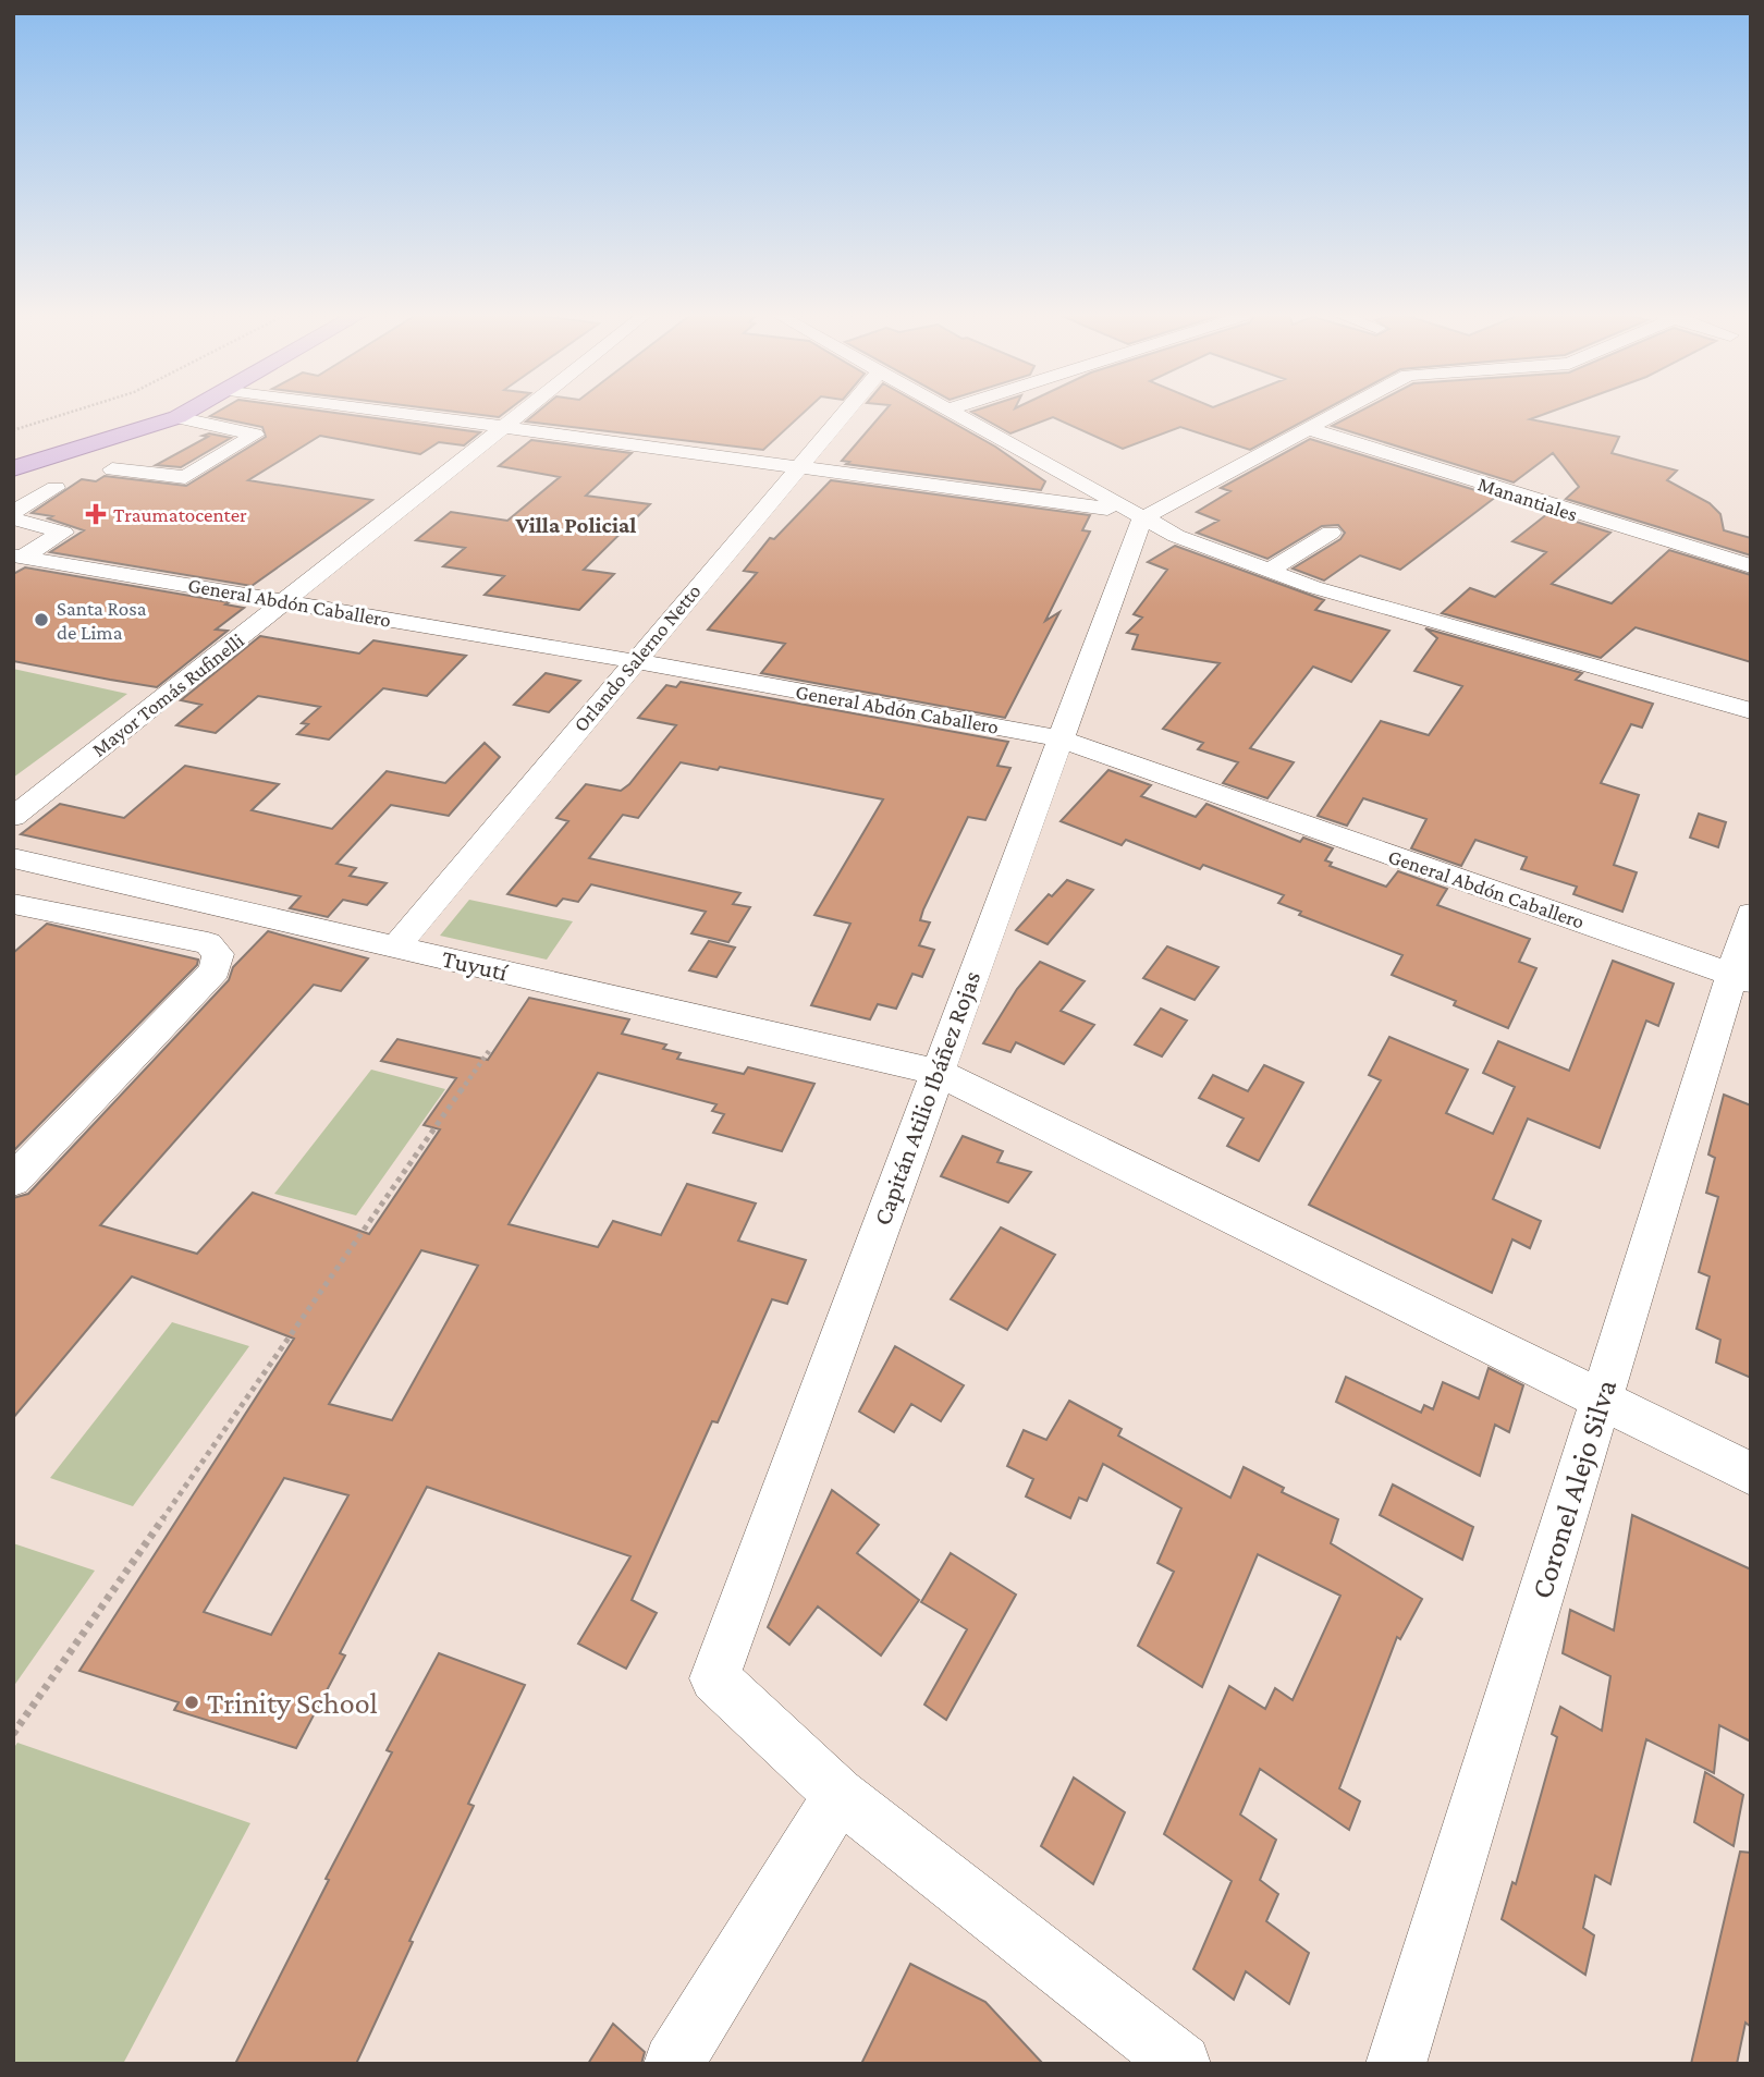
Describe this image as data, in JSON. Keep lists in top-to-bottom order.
{
  "streets": {
    "street": [
      "Manantiales",
      "General Abdón Caballero",
      "Orlando Salerno Netto",
      "Mayor Tomás Rufinelli",
      "Tuyutí",
      "Capitán Atilio Ibáñez Rojas",
      "Coronel Alejo Silva"
    ]
  },
  "crossings": [
    ["General Abdón Caballero", "Orlando Salerno Netto"],
    ["General Abdón Caballero", "Mayor Tomás Rufinelli"],
    ["General Abdón Caballero", "Capitán Atilio Ibáñez Rojas"],
    ["General Abdón Caballero", "Coronel Alejo Silva"],
    ["Orlando Salerno Netto", "Tuyutí"],
    ["Tuyutí", "Capitán Atilio Ibáñez Rojas"],
    ["Tuyutí", "Coronel Alejo Silva"]
  ],
  "districts": ["Villa Policial"],
  "places": {
    "health": ["Traumatocenter"],
    "other": ["Santa Rosa de Lima", "Trinity School"]
  }
}
